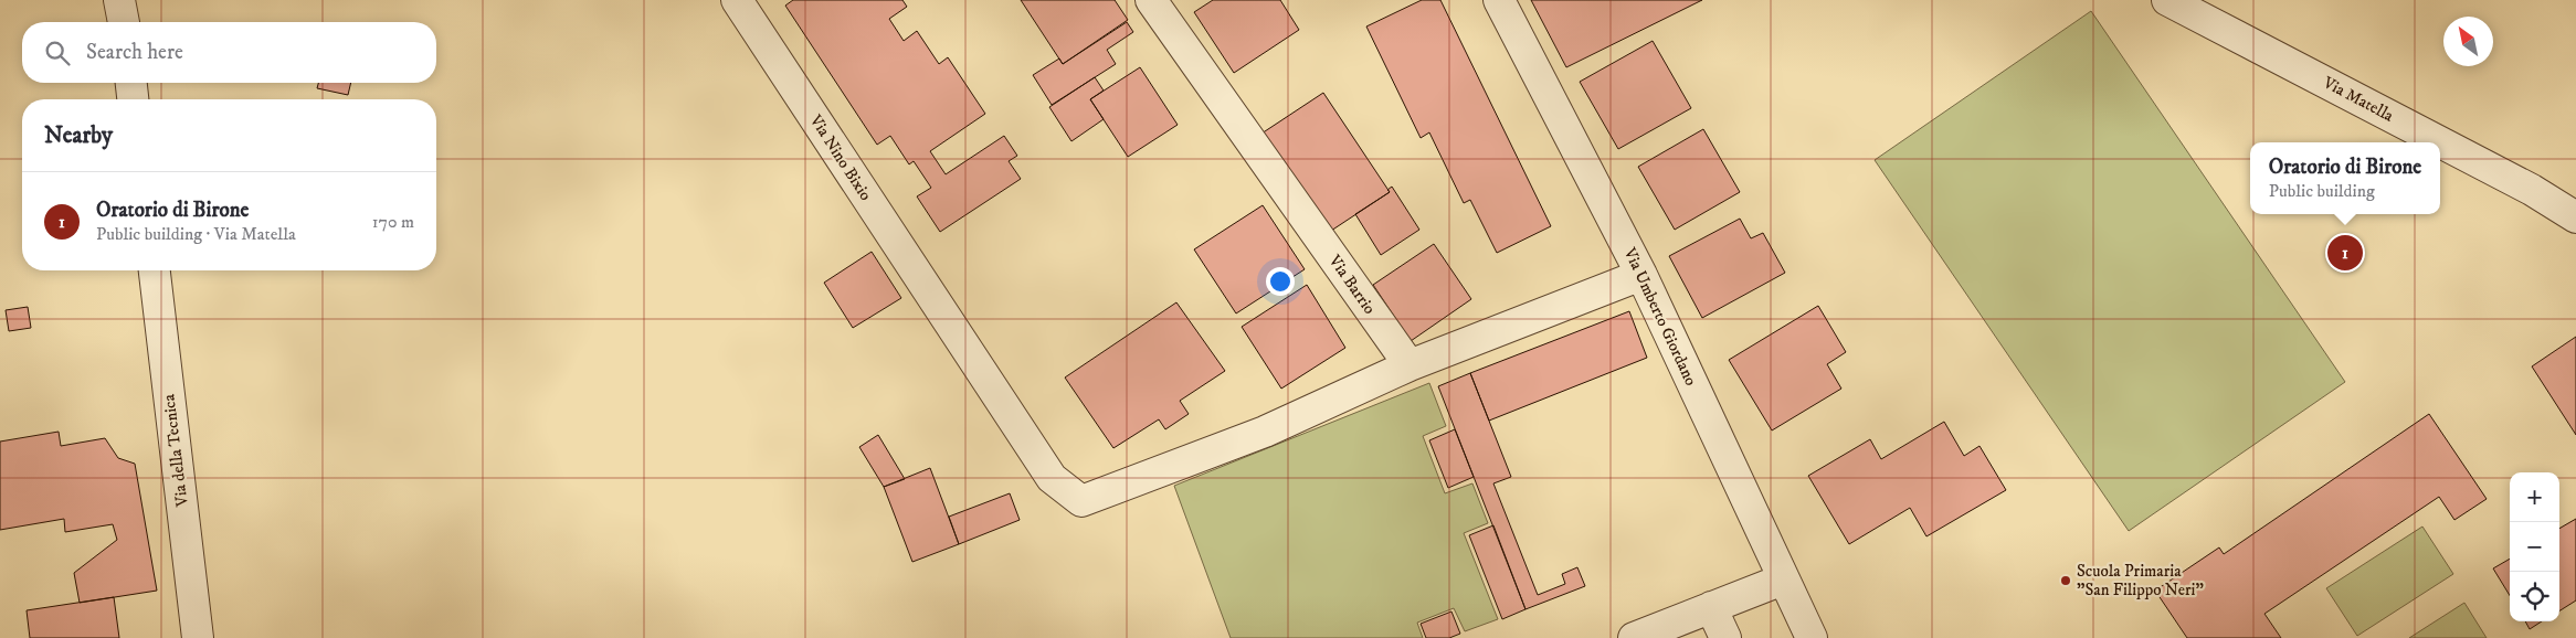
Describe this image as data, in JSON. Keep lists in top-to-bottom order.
{
  "streets": {
    "street": [
      "Via Matella",
      "Via Nino Bixio",
      "Via Barrio",
      "Via Umberto Giordano",
      "Via della Tecnica"
    ]
  },
  "crossings": [
    ["Via Nino Bixio", "Via Barrio"]
  ],
  "places": ["Scuola Primaria \"San Filippo Neri\""],
  "north": "top left",
  "page": {
    "search": "Search here",
    "heading": "Nearby",
    "popup": ["Oratorio di Birone", "Public building"],
    "list": [
      {
        "mark": "1",
        "name": "Oratorio di Birone",
        "note": "Public building · Via Matella",
        "value": "170 m"
      }
    ],
    "pins": "1",
    "map_buttons": ["+", "−"]
  }
}
